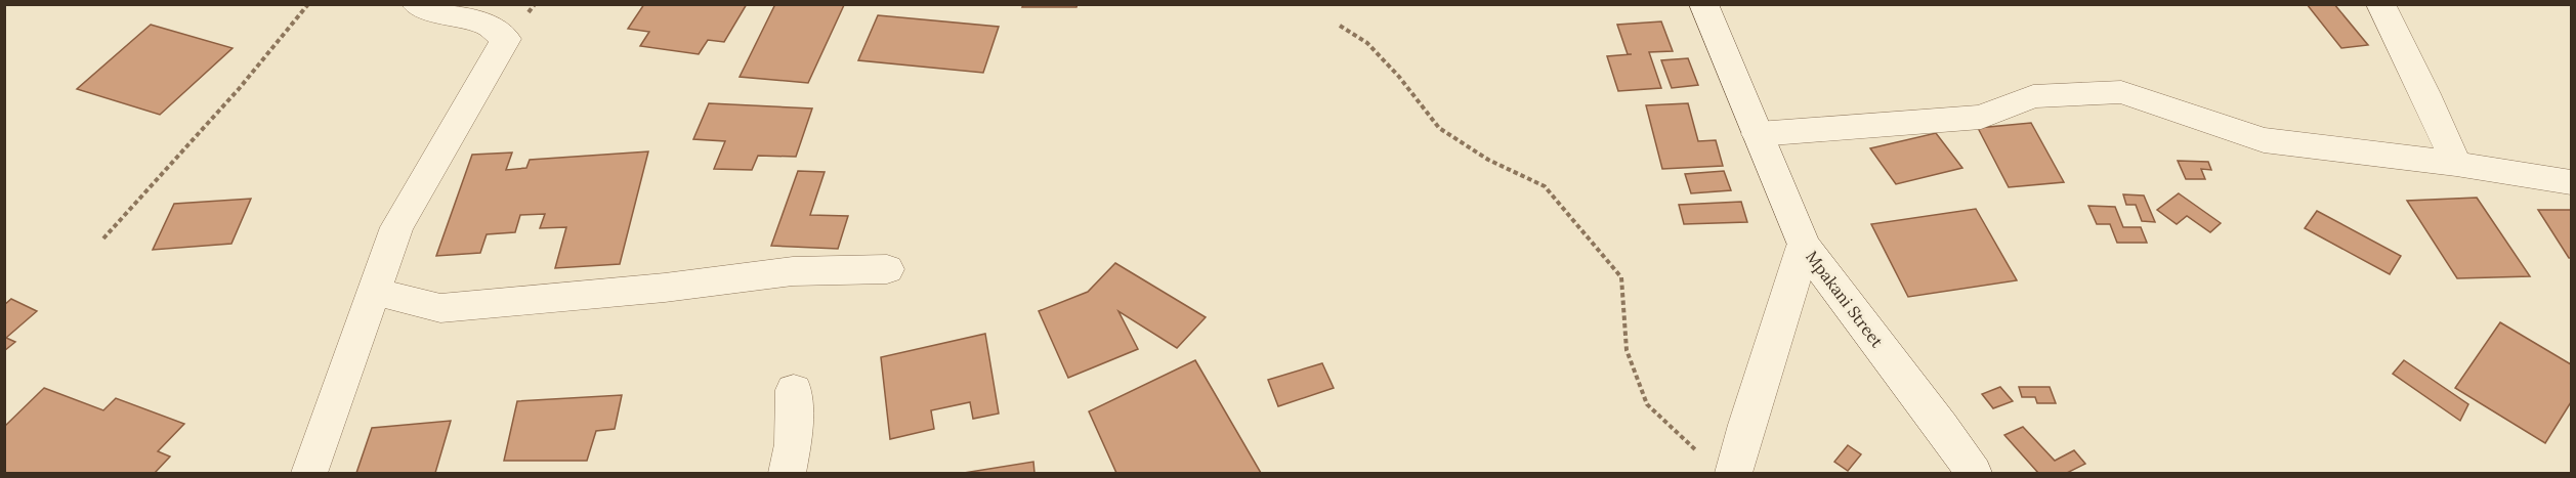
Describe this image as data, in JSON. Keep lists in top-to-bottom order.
{
  "streets": {
    "street": ["Mpakani Street"]
  }
}
